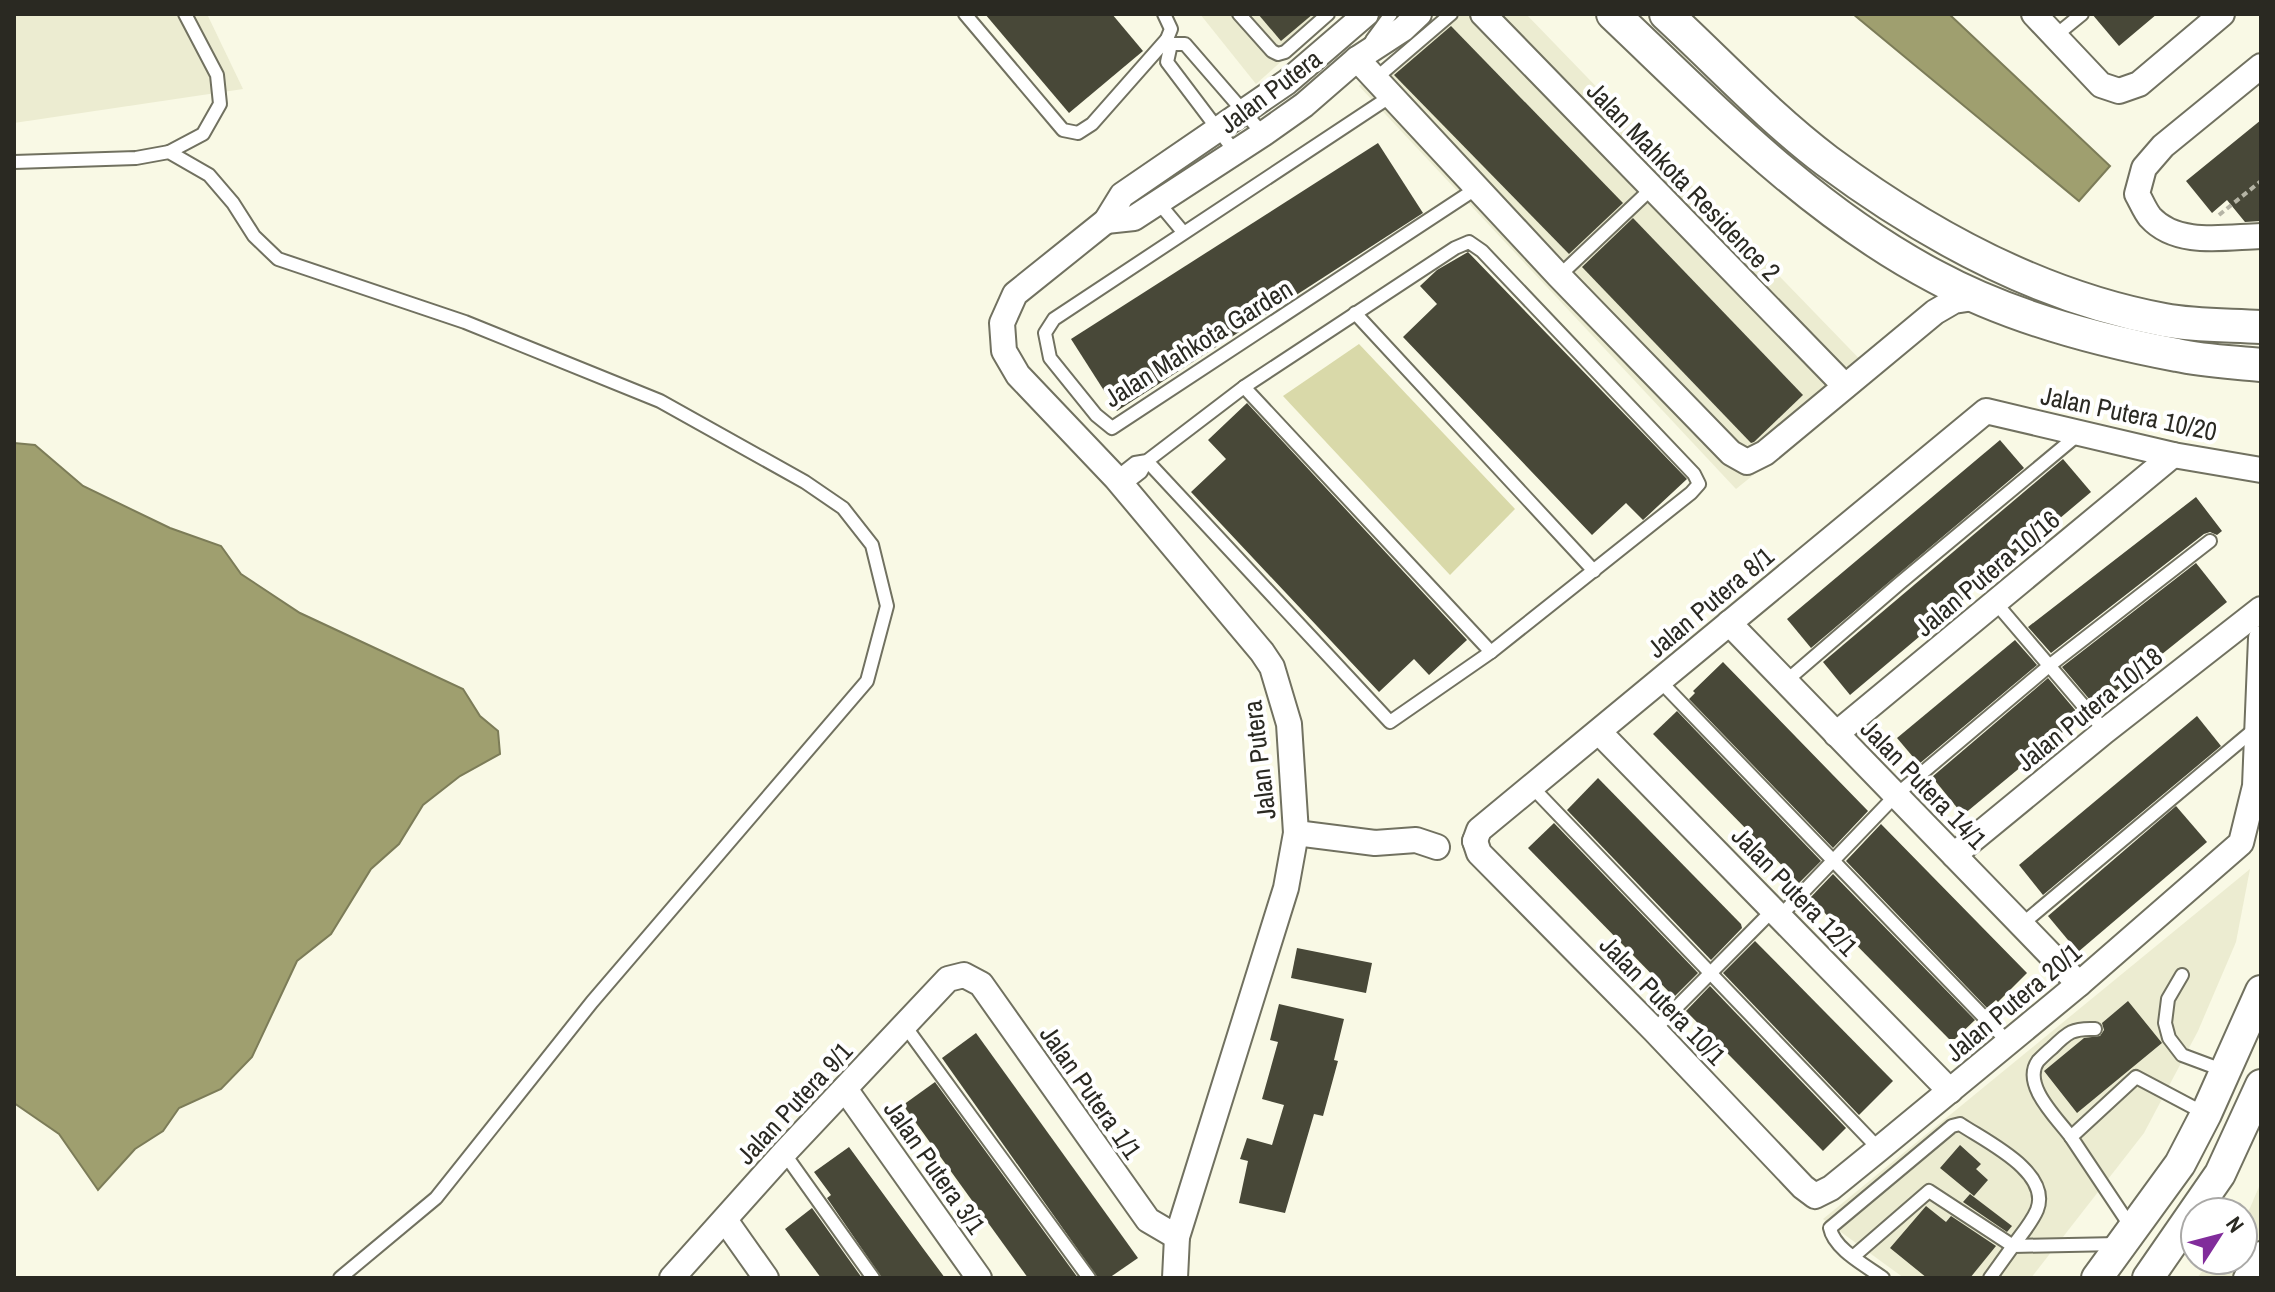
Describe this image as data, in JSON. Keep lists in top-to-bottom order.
{
  "streets": {
    "street": [
      "Jalan Putera",
      "Jalan Mahkota Residence 2",
      "Jalan Putera 10/20",
      "Jalan Putera 10/16",
      "Jalan Putera 8/1",
      "Jalan Putera 10/18",
      "Jalan Putera 14/1",
      "Jalan Putera 12/1",
      "Jalan Putera 10/1",
      "Jalan Putera 20/1",
      "Jalan Putera 1/1",
      "Jalan Putera 9/1",
      "Jalan Putera 3/1"
    ],
    "lane": ["Jalan Mahkota Garden"]
  },
  "crossings": [
    ["Jalan Putera", "Jalan Putera 1/1"],
    ["Jalan Putera 10/20", "Jalan Putera 10/16"],
    ["Jalan Putera 10/20", "Jalan Putera 8/1"],
    ["Jalan Putera 10/16", "Jalan Putera 14/1"],
    ["Jalan Putera 8/1", "Jalan Putera 14/1"],
    ["Jalan Putera 8/1", "Jalan Putera 12/1"],
    ["Jalan Putera 8/1", "Jalan Putera 10/1"],
    ["Jalan Putera 10/18", "Jalan Putera 14/1"],
    ["Jalan Putera 14/1", "Jalan Putera 20/1"],
    ["Jalan Putera 12/1", "Jalan Putera 20/1"],
    ["Jalan Putera 10/1", "Jalan Putera 20/1"],
    ["Jalan Putera 1/1", "Jalan Putera 9/1"],
    ["Jalan Putera 9/1", "Jalan Putera 3/1"]
  ],
  "north": "top right"
}
